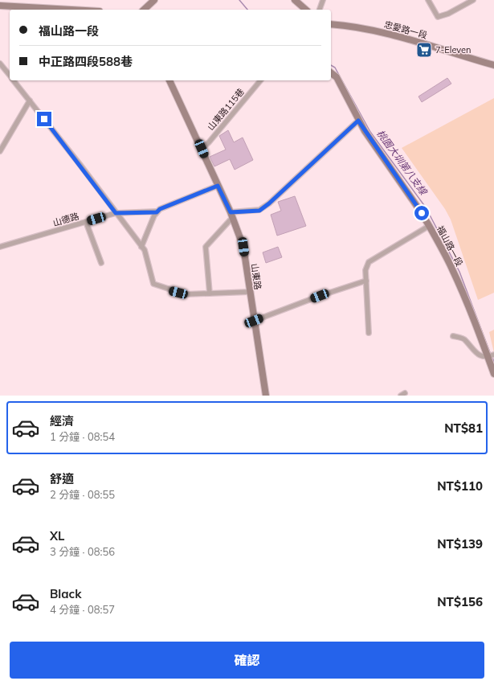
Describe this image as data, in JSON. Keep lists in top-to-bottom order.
{
  "streets": {
    "street": [
      "忠愛路一段",
      "山東路115巷",
      "山德路",
      "福山路一段",
      "山東路"
    ]
  },
  "crossings": [
    ["山東路115巷", "山東路"]
  ],
  "water": ["桃園大圳第八支線"],
  "places": {
    "supermarket": ["7-Eleven"]
  },
  "page": {
    "banner": ["福山路一段", "中正路四段588巷"],
    "list": [
      {
        "name": "經濟",
        "note": "1 分鐘 · 08:54",
        "value": "NT$81"
      },
      {
        "name": "舒適",
        "note": "2 分鐘 · 08:55",
        "value": "NT$110"
      },
      {
        "name": "XL",
        "note": "3 分鐘 · 08:56",
        "value": "NT$139"
      },
      {
        "name": "Black",
        "note": "4 分鐘 · 08:57",
        "value": "NT$156"
      }
    ],
    "buttons": "確認"
  }
}
